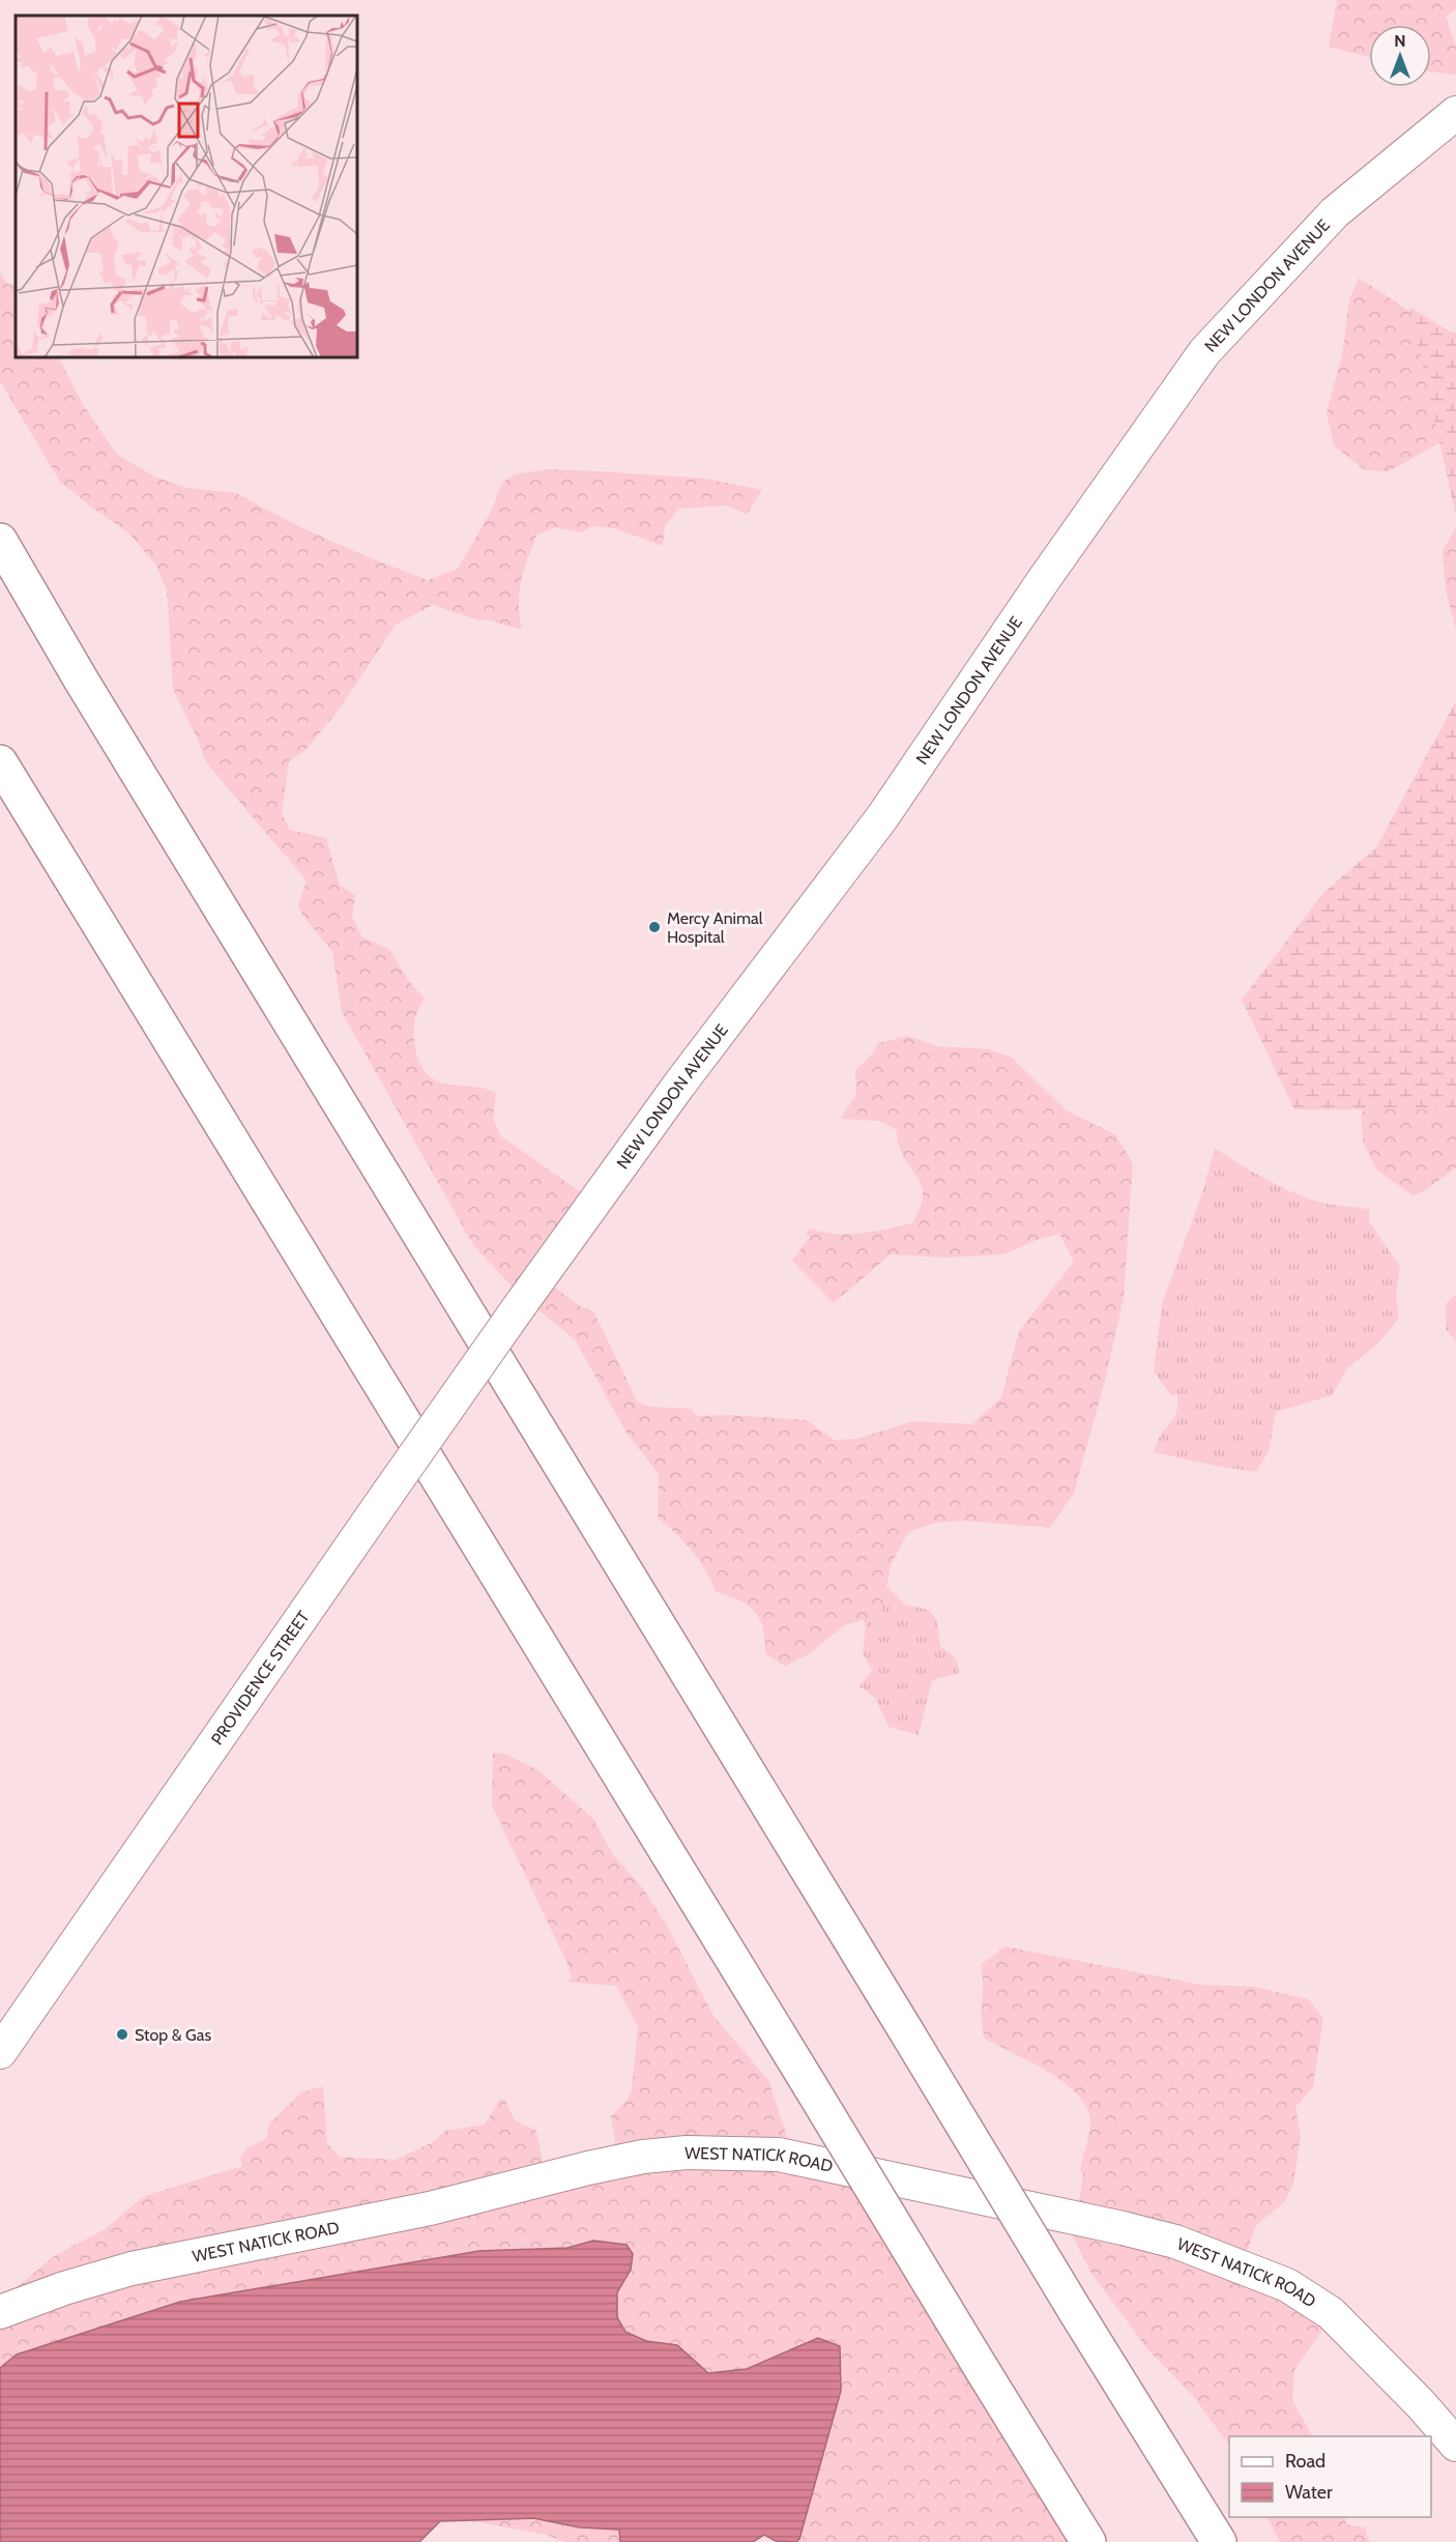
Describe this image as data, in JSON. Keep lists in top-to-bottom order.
{
  "streets": {
    "main road": ["NEW LONDON AVENUE", "PROVIDENCE STREET", "WEST NATICK ROAD"]
  },
  "crossings": [
    ["NEW LONDON AVENUE", "PROVIDENCE STREET"]
  ],
  "places": ["Mercy Animal Hospital", "Stop & Gas"],
  "legend": ["Road", "Water"],
  "north": "top"
}
